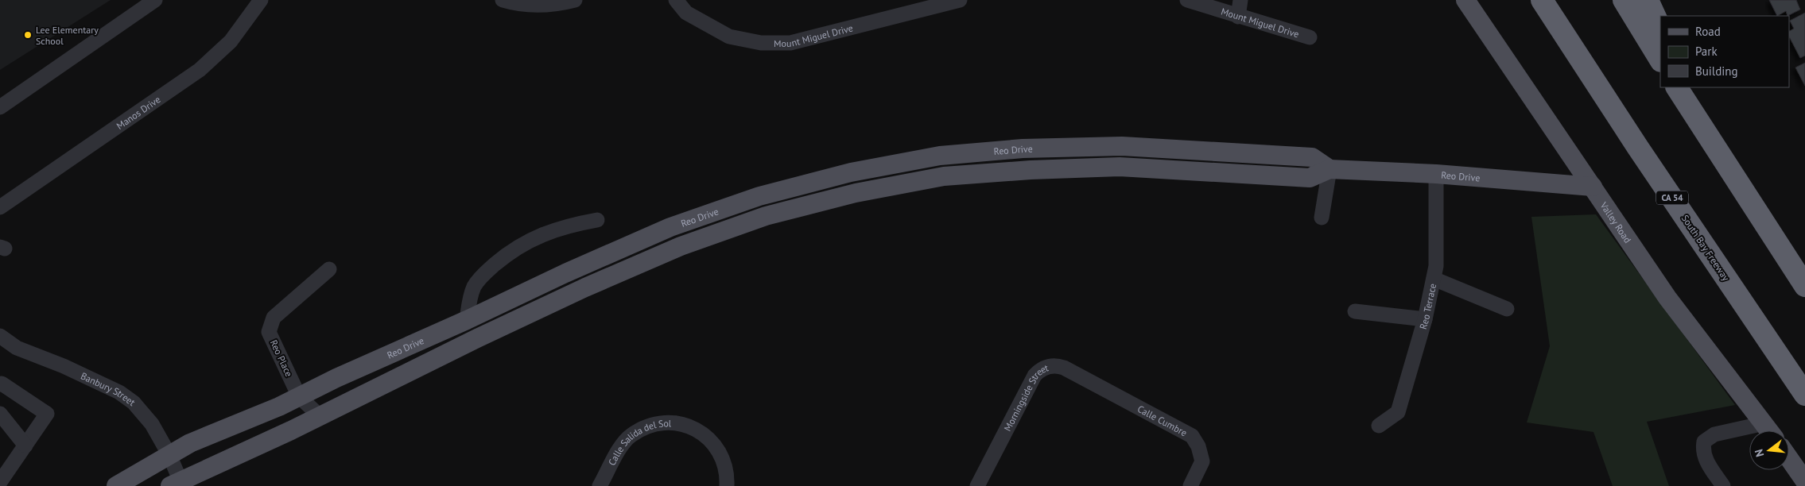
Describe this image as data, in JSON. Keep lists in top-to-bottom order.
{
  "streets": {
    "highway": ["CA 54", "South Bay Freeway"],
    "main road": ["Reo Drive", "Valley Road"],
    "street": [
      "Mount Miguel Drive",
      "Manos Drive",
      "Reo Terrace",
      "Reo Place",
      "Banbury Street",
      "Morningside Street",
      "Calle Cumbre",
      "Calle Salida del Sol"
    ]
  },
  "crossings": [
    ["Reo Drive", "Valley Road"],
    ["Reo Drive", "Reo Terrace"],
    ["Reo Drive", "Reo Place"],
    ["Reo Drive", "Banbury Street"],
    ["Morningside Street", "Calle Cumbre"]
  ],
  "places": ["Lee Elementary School"],
  "legend": ["Road", "Park", "Building"],
  "north": "left"
}
